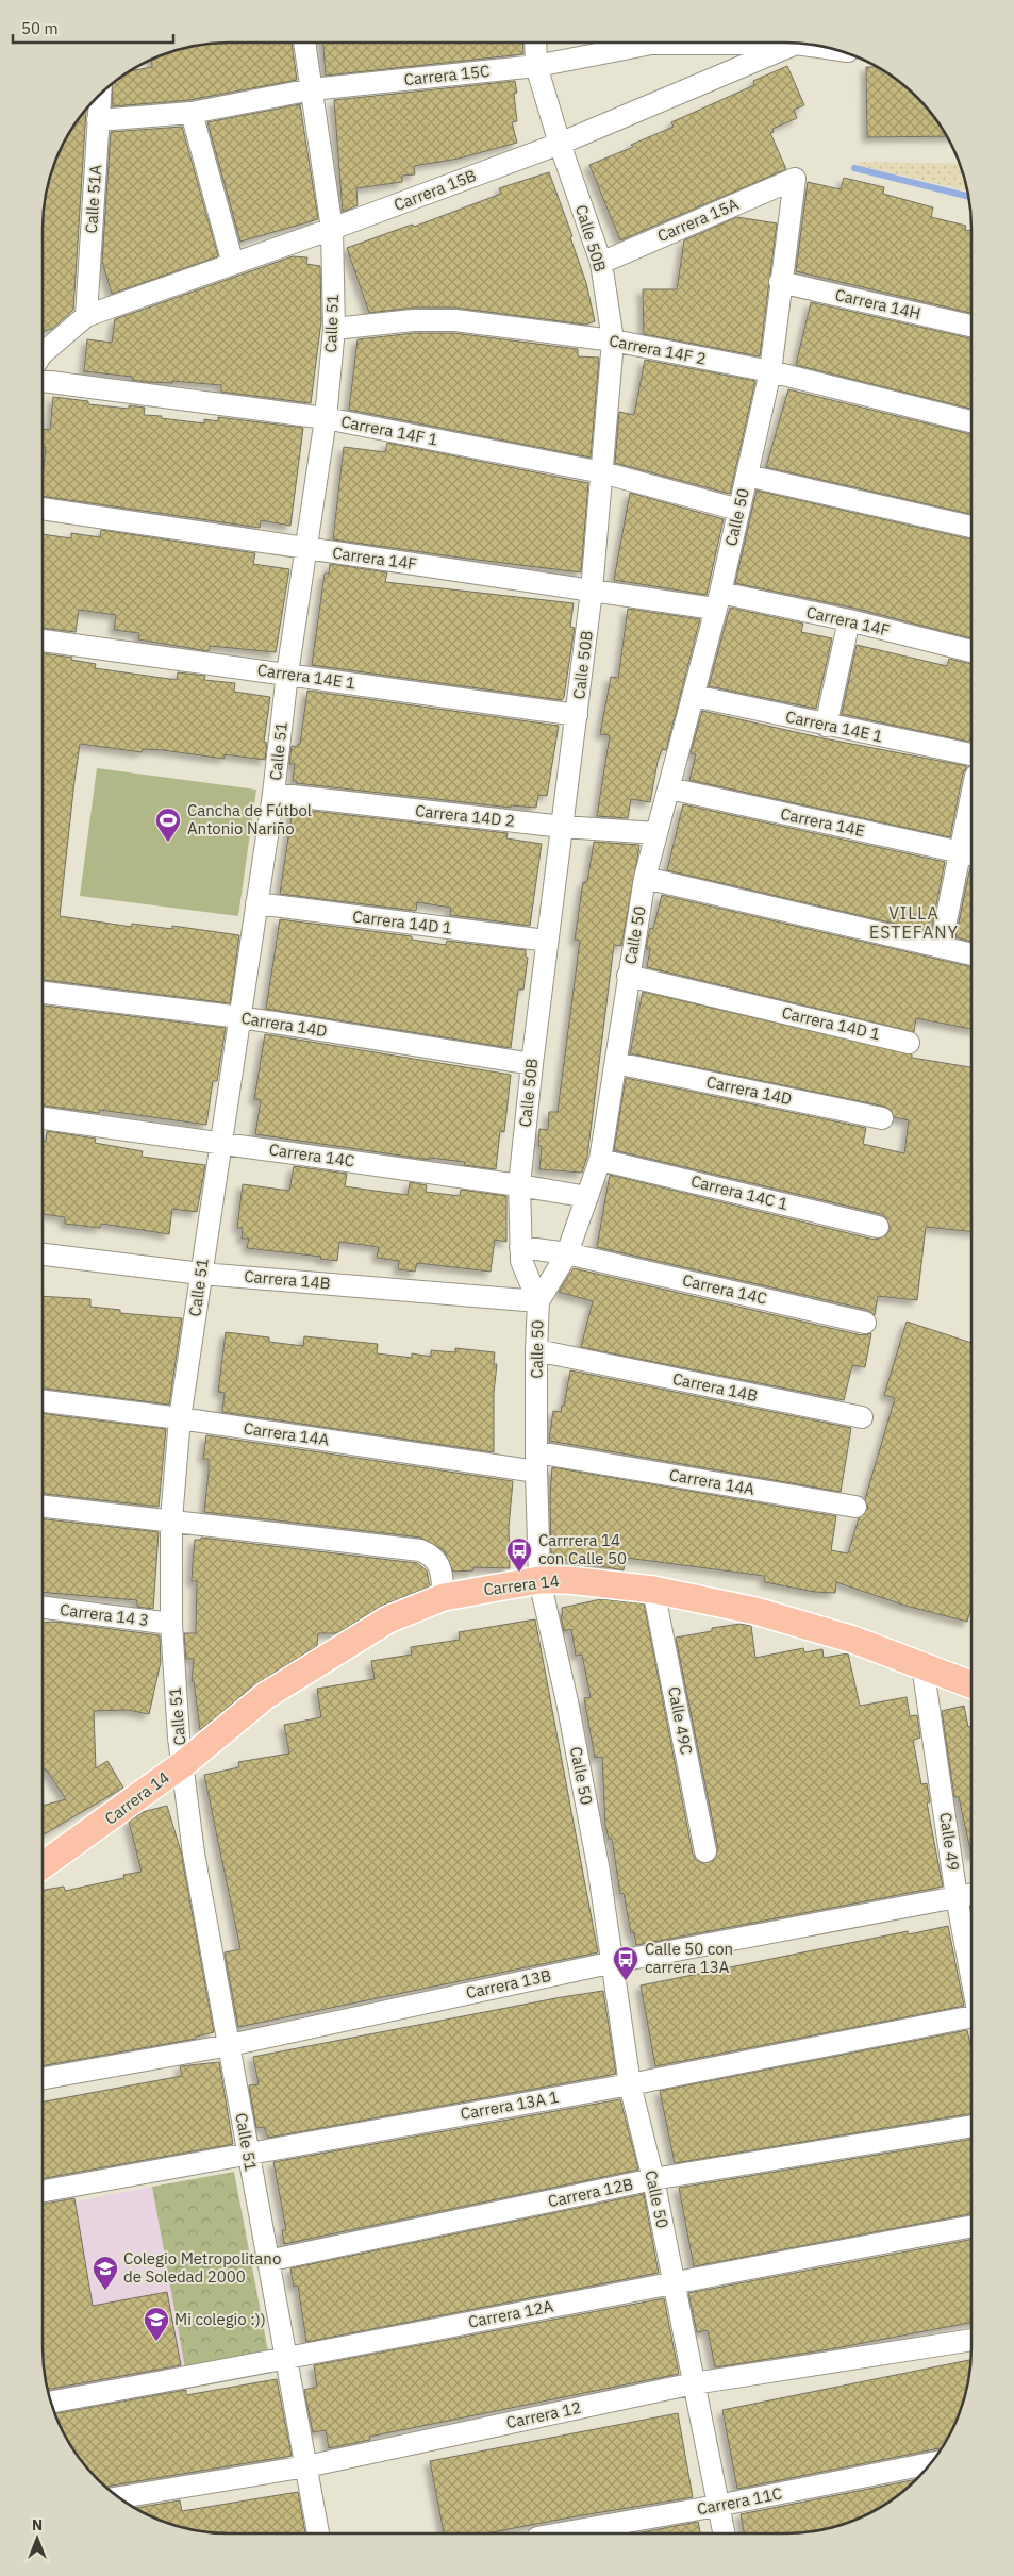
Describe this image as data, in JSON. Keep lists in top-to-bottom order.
{
  "streets": {
    "main road": ["Carrera 14"],
    "street": [
      "Carrera 15C",
      "Carrera 15B",
      "Calle 51A",
      "Carrera 15A",
      "Calle 50B",
      "Carrera 14H",
      "Calle 51",
      "Carrera 14F 2",
      "Carrera 14F 1",
      "Calle 50",
      "Carrera 14F",
      "Carrera 14E 1",
      "Carrera 14D 2",
      "Carrera 14E",
      "Carrera 14D 1",
      "Carrera 14D",
      "Carrera 14C",
      "Carrera 14C 1",
      "Carrera 14B",
      "Carrera 14A",
      "Carrera 14 3",
      "Calle 49C",
      "Calle 49",
      "Carrera 13B",
      "Carrera 13A 1",
      "Carrera 12B",
      "Carrera 12A",
      "Carrera 12",
      "Carrera 11C"
    ]
  },
  "crossings": [
    ["Carrera 15C", "Carrera 15B"],
    ["Carrera 15C", "Calle 51A"],
    ["Carrera 15C", "Calle 50B"],
    ["Carrera 15C", "Calle 51"],
    ["Carrera 15B", "Calle 51A"],
    ["Carrera 15B", "Calle 50B"],
    ["Carrera 15B", "Calle 51"],
    ["Carrera 15A", "Calle 50B"],
    ["Carrera 15A", "Calle 50"],
    ["Calle 50B", "Carrera 14F 2"],
    ["Calle 50B", "Carrera 14F 1"],
    ["Calle 50B", "Calle 50"],
    ["Calle 50B", "Carrera 14F"],
    ["Calle 50B", "Carrera 14E 1"],
    ["Calle 50B", "Carrera 14D 2"],
    ["Calle 50B", "Carrera 14D 1"],
    ["Calle 50B", "Carrera 14D"],
    ["Calle 50B", "Carrera 14C"],
    ["Calle 50B", "Carrera 14B"],
    ["Carrera 14H", "Calle 50"],
    ["Calle 51", "Carrera 14F 2"],
    ["Calle 51", "Carrera 14F 1"],
    ["Calle 51", "Carrera 14F"],
    ["Calle 51", "Carrera 14E 1"],
    ["Calle 51", "Carrera 14D 2"],
    ["Calle 51", "Carrera 14D 1"],
    ["Calle 51", "Carrera 14D"],
    ["Calle 51", "Carrera 14C"],
    ["Calle 51", "Carrera 14B"],
    ["Calle 51", "Carrera 14A"],
    ["Calle 51", "Carrera 14"],
    ["Calle 51", "Carrera 14 3"],
    ["Calle 51", "Carrera 13B"],
    ["Calle 51", "Carrera 13A 1"],
    ["Calle 51", "Carrera 12B"],
    ["Calle 51", "Carrera 12A"],
    ["Calle 51", "Carrera 12"],
    ["Carrera 14F 2", "Calle 50"],
    ["Carrera 14F 1", "Calle 50"],
    ["Calle 50", "Carrera 14F"],
    ["Calle 50", "Carrera 14E 1"],
    ["Calle 50", "Carrera 14D 2"],
    ["Calle 50", "Carrera 14E"],
    ["Calle 50", "Carrera 14D 1"],
    ["Calle 50", "Carrera 14D"],
    ["Calle 50", "Carrera 14C"],
    ["Calle 50", "Carrera 14C 1"],
    ["Calle 50", "Carrera 14B"],
    ["Calle 50", "Carrera 14A"],
    ["Calle 50", "Carrera 14"],
    ["Calle 50", "Carrera 13B"],
    ["Calle 50", "Carrera 13A 1"],
    ["Calle 50", "Carrera 12B"],
    ["Calle 50", "Carrera 12A"],
    ["Calle 50", "Carrera 12"],
    ["Calle 50", "Carrera 11C"],
    ["Carrera 14", "Calle 49C"],
    ["Carrera 14", "Calle 49"],
    ["Calle 49", "Carrera 13B"]
  ],
  "districts": ["VILLA ESTEFANY"],
  "places": {
    "sports": ["Cancha de Fútbol Antonio Nariño"],
    "bus stop": ["Carrrera 14 con Calle 50", "Calle 50 con carrera 13A"],
    "school or university": ["Colegio Metropolitano de Soledad 2000", "Mi colegio :))"]
  },
  "scale_bar": "50 m",
  "north": "top"
}
